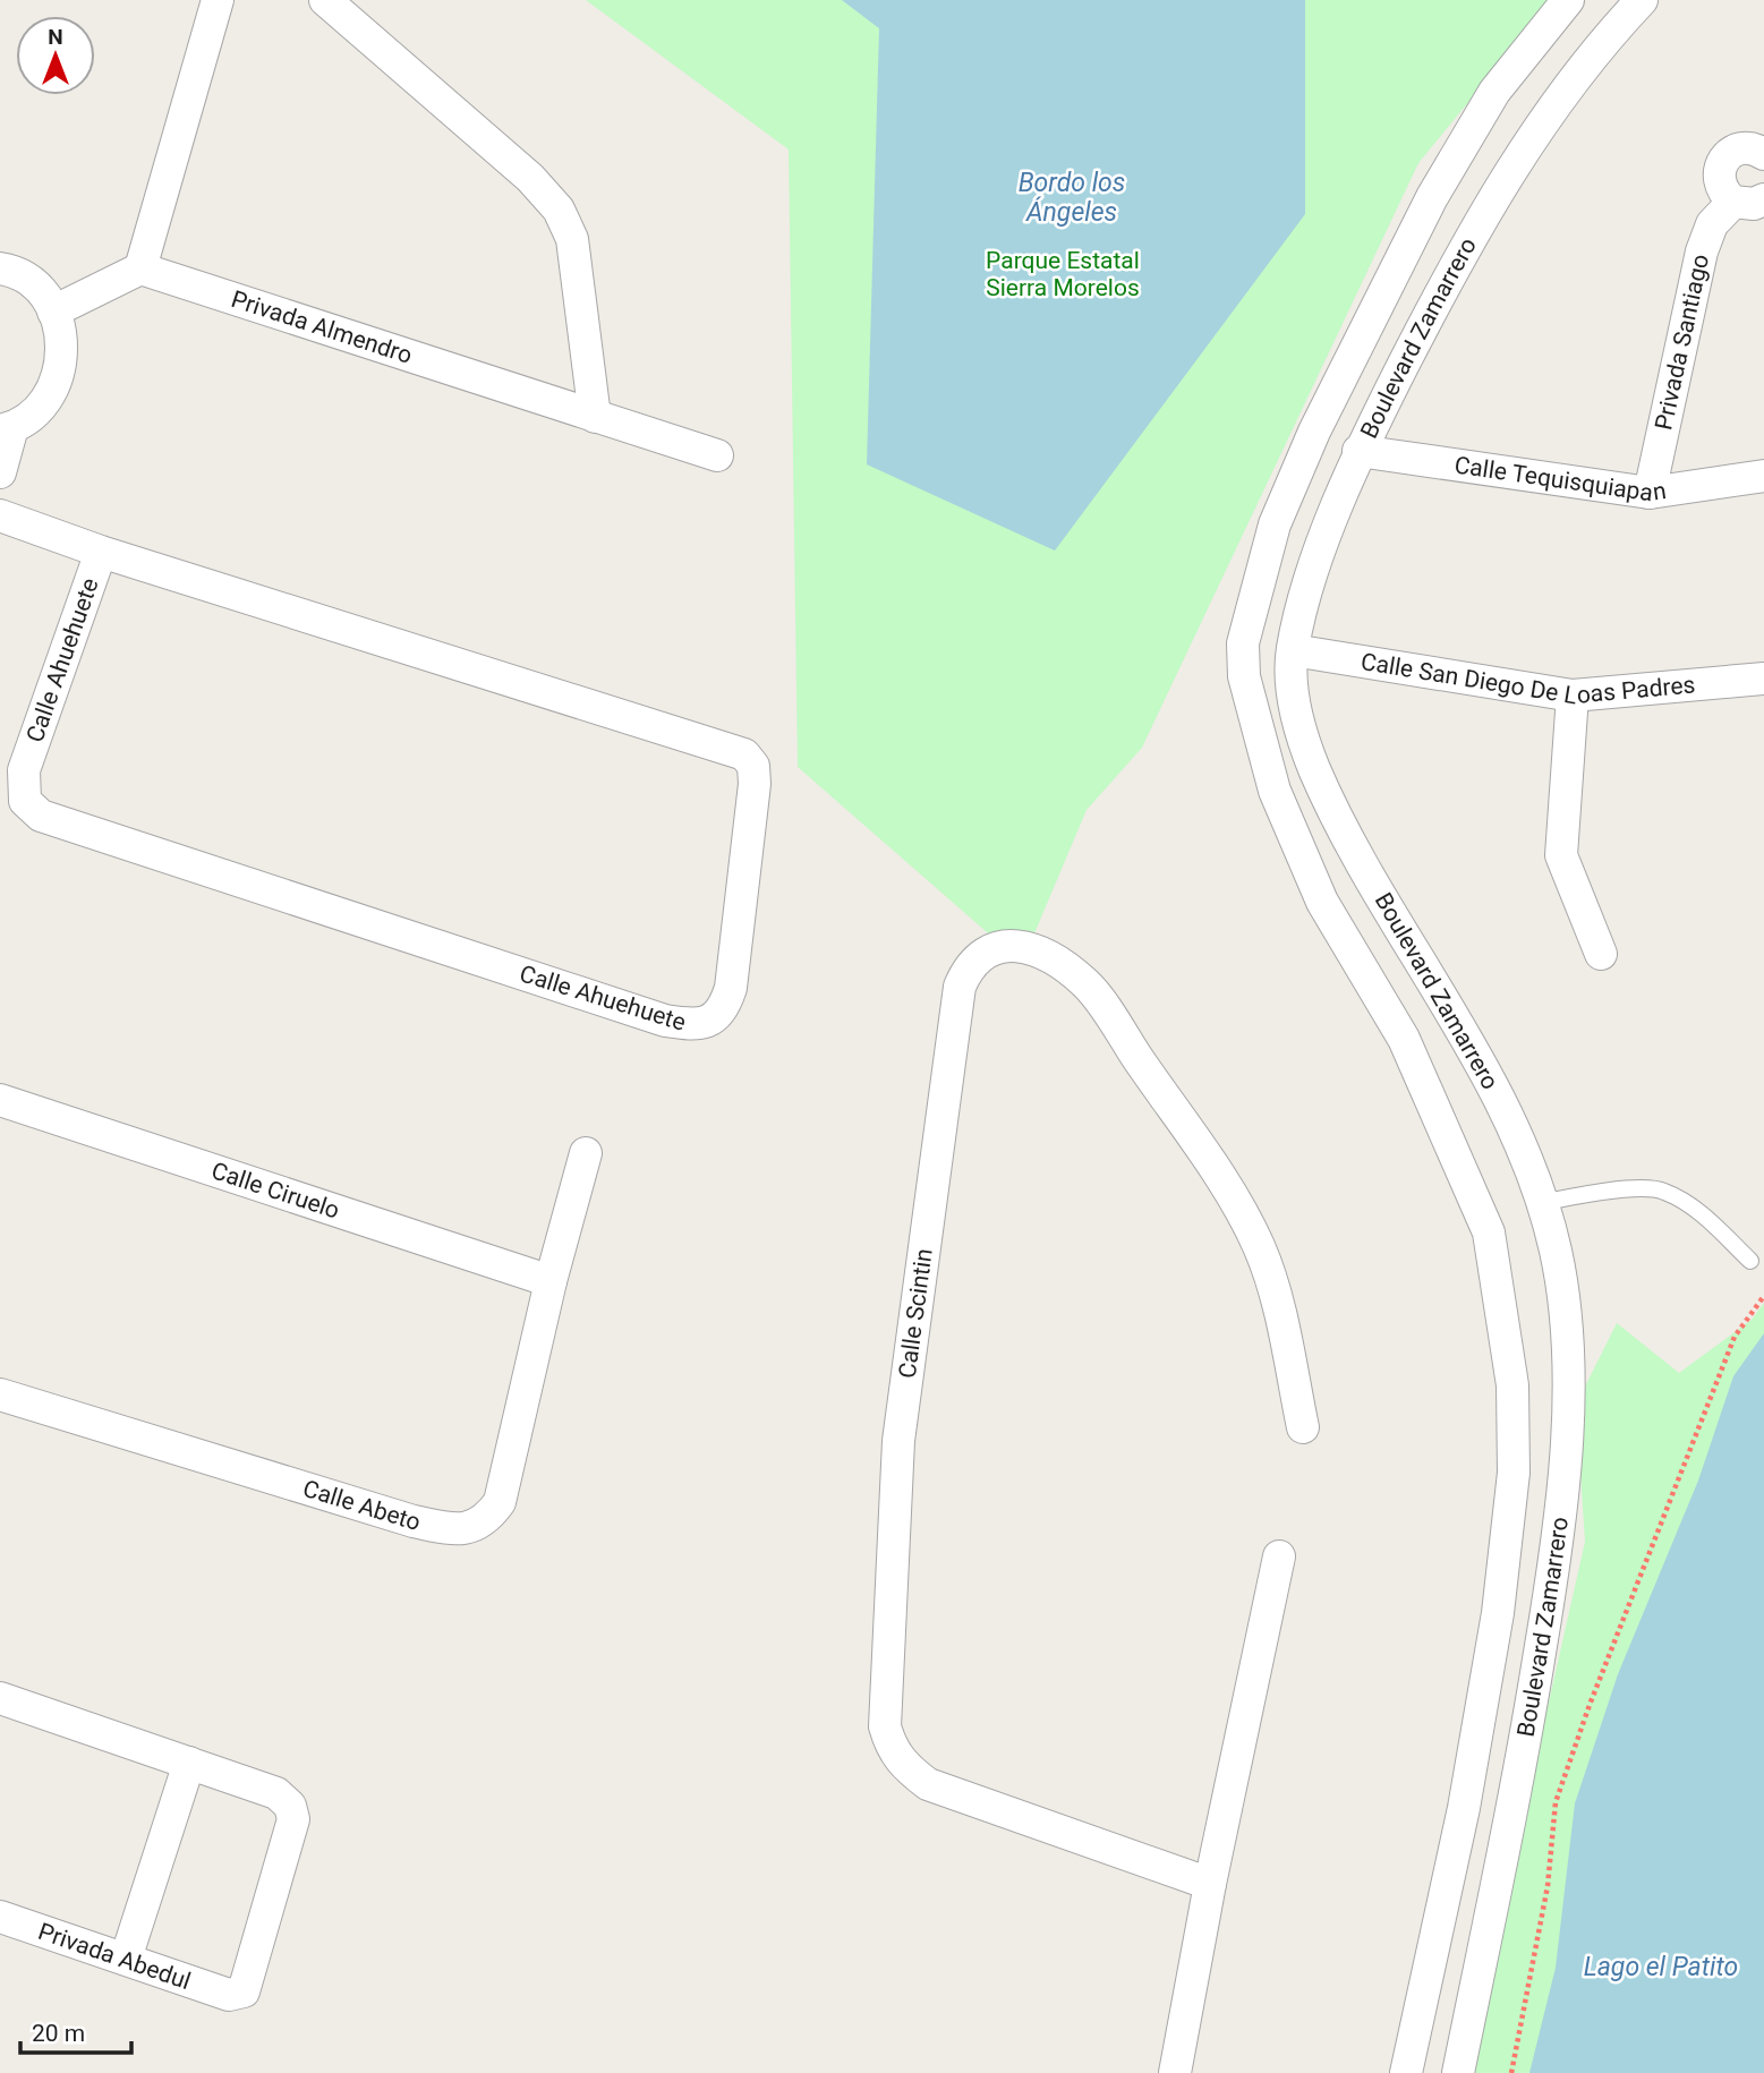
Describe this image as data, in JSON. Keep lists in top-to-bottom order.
{
  "streets": {
    "street": [
      "Privada Almendro",
      "Boulevard Zamarrero",
      "Privada Santiago",
      "Calle Tequisquiapan",
      "Calle Ahuehuete",
      "Calle San Diego De Loas Padres",
      "Calle Ciruelo",
      "Calle Scintin",
      "Calle Abeto",
      "Privada Abedul"
    ]
  },
  "crossings": [
    ["Boulevard Zamarrero", "Calle Tequisquiapan"],
    ["Boulevard Zamarrero", "Calle San Diego De Loas Padres"],
    ["Privada Santiago", "Calle Tequisquiapan"],
    ["Calle Ciruelo", "Calle Abeto"]
  ],
  "water": ["Bordo los Ángeles", "Lago el Patito"],
  "parks": ["Parque Estatal Sierra Morelos"],
  "scale_bar": "20 m",
  "north": "top"
}
